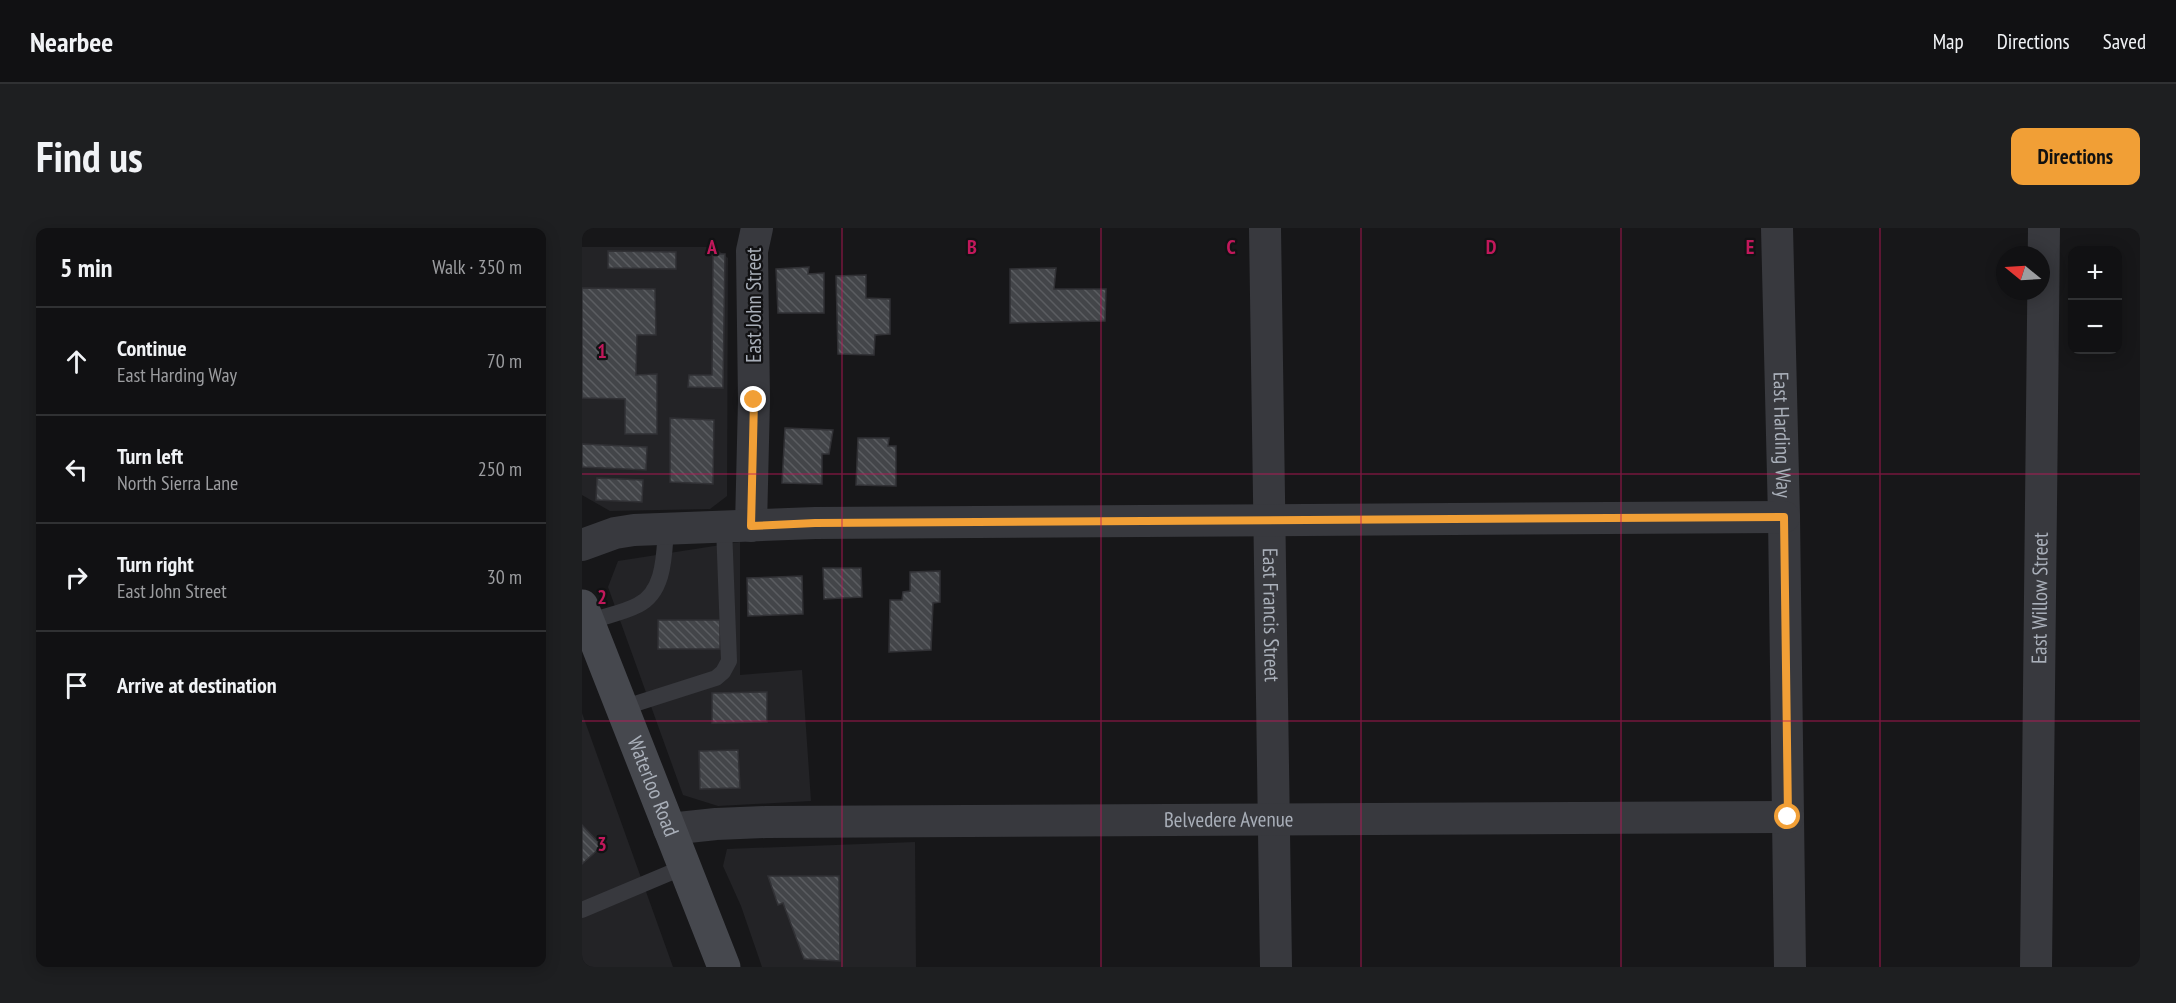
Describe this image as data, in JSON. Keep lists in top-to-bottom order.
{
  "streets": {
    "main road": ["Waterloo Road"],
    "street": [
      "East John Street",
      "East Harding Way",
      "East Willow Street",
      "East Francis Street",
      "Belvedere Avenue"
    ]
  },
  "crossings": [
    ["East Harding Way", "Belvedere Avenue"],
    ["East Francis Street", "Belvedere Avenue"],
    ["Waterloo Road", "Belvedere Avenue"]
  ],
  "north": "left",
  "page": {
    "header": "Nearbee",
    "nav": ["Map", "Directions", "Saved"],
    "buttons": "Directions",
    "title": "Find us",
    "heading": ["5 min", "Walk · 350 m"],
    "map_buttons": ["+", "−"],
    "list": [
      ["Continue", "East Harding Way", "70 m"],
      ["Turn left", "North Sierra Lane", "250 m"],
      ["Turn right", "East John Street", "30 m"],
      "Arrive at destination"
    ]
  },
  "grid": {
    "columns": [
      "A",
      "B",
      "C",
      "D",
      "E"
    ],
    "rows": ["1", "2", "3"]
  }
}
